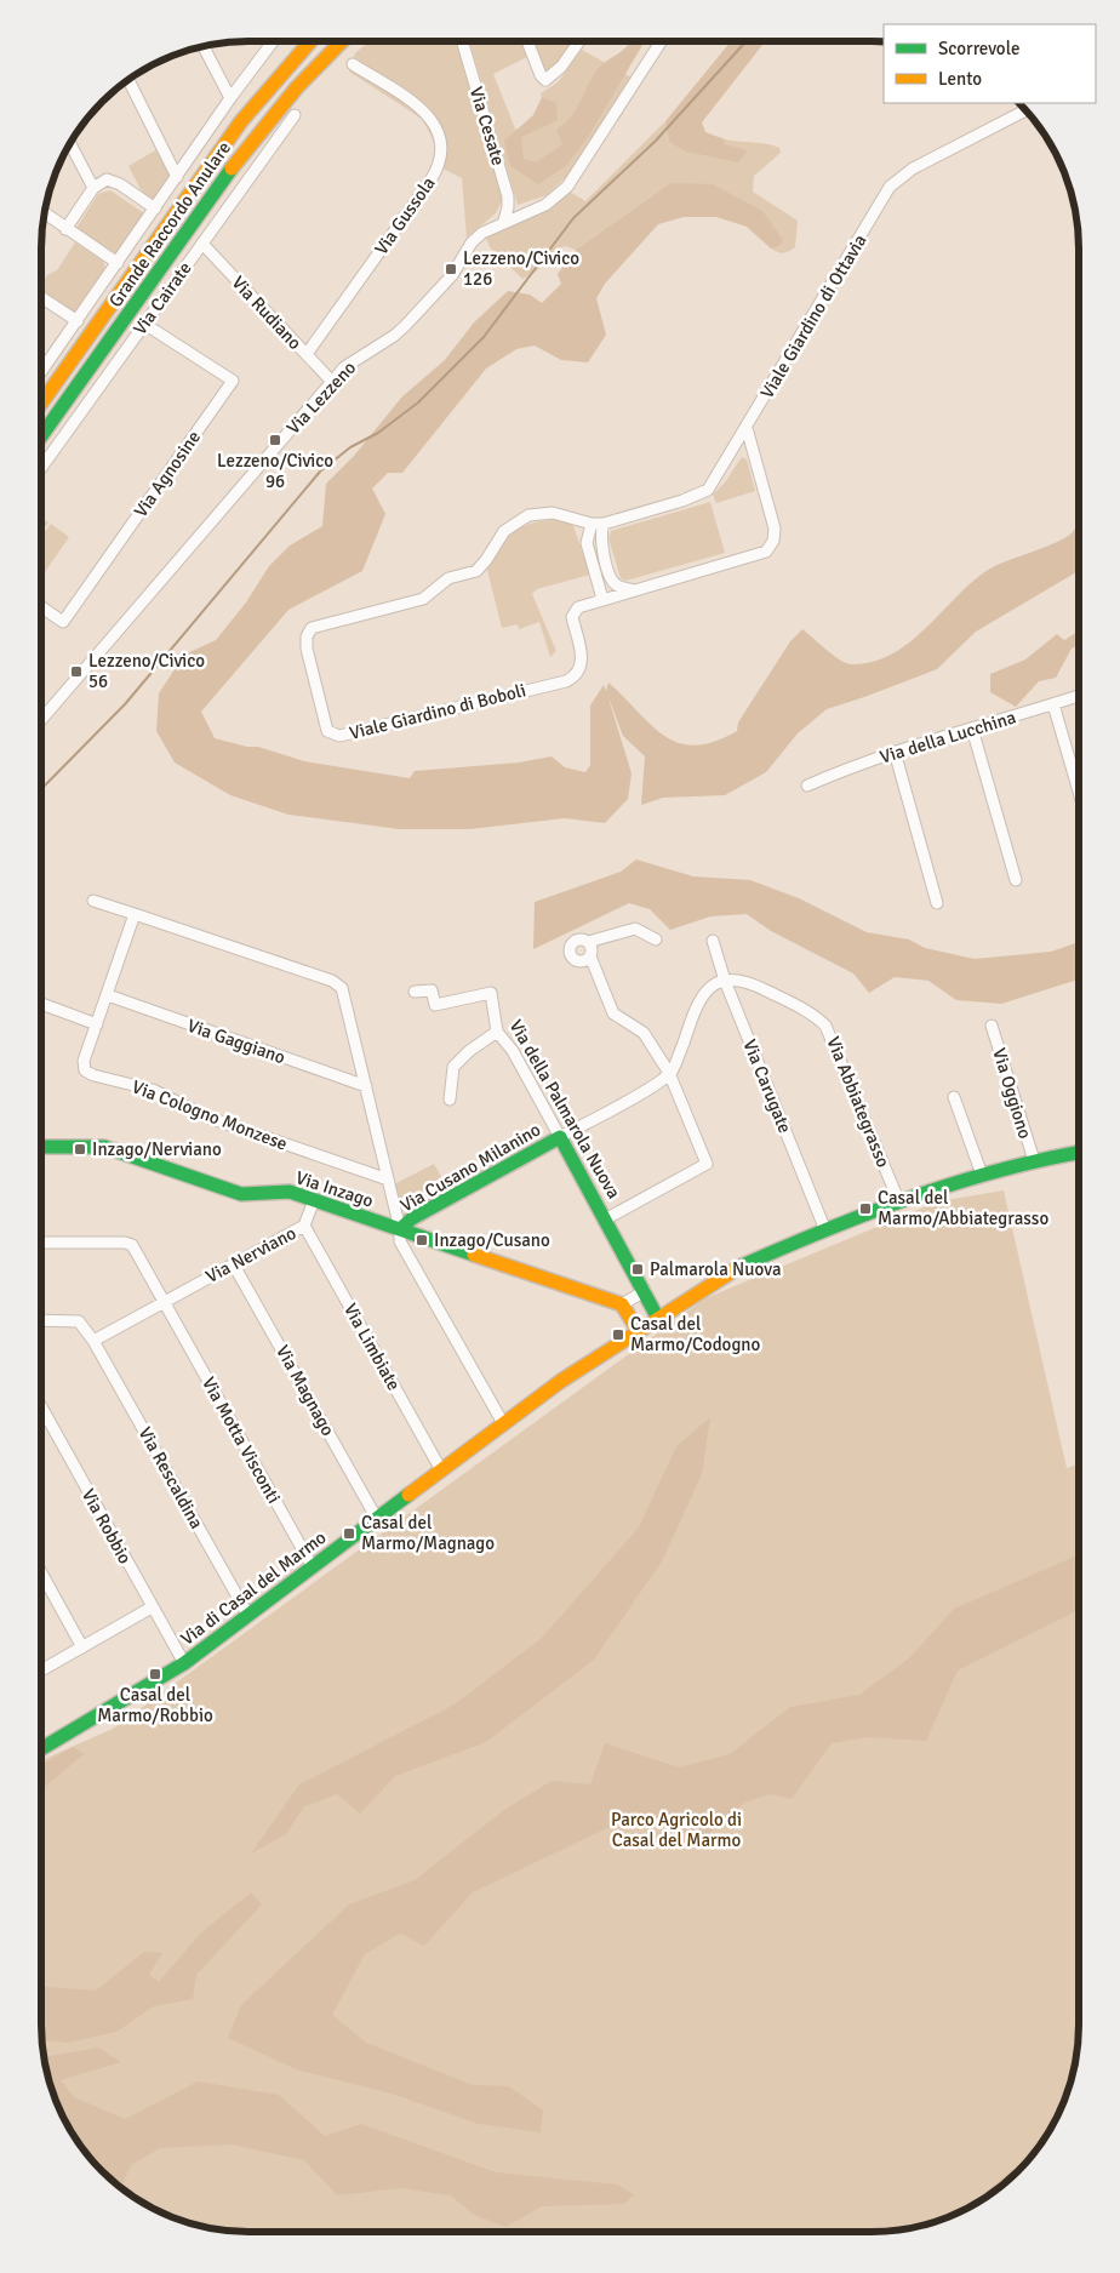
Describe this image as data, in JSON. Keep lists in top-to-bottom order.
{
  "streets": {
    "main road": [
      "Grande Raccordo Anulare",
      "Via della Palmarola Nuova",
      "Via Cusano Milanino",
      "Via Inzago",
      "Via di Casal del Marmo"
    ],
    "street": [
      "Via Cesate",
      "Via Gussola",
      "Via Cairate",
      "Via Rudiano",
      "Viale Giardino di Ottavia",
      "Via Lezzeno",
      "Via Agnosine",
      "Viale Giardino di Boboli",
      "Via della Lucchina",
      "Via Gaggiano",
      "Via Carugate",
      "Via Oggiono",
      "Via Abbiategrasso",
      "Via Cologno Monzese",
      "Via Nerviano",
      "Via Limbiate",
      "Via Magnago",
      "Via Motta Visconti",
      "Via Rescaldina",
      "Via Robbio"
    ]
  },
  "crossings": [
    ["Via Cesate", "Via Lezzeno"],
    ["Via Gussola", "Via Rudiano"],
    ["Via Cairate", "Via Rudiano"],
    ["Via Cairate", "Via Agnosine"],
    ["Via Rudiano", "Via Lezzeno"],
    ["Viale Giardino di Ottavia", "Viale Giardino di Boboli"],
    ["Via Gaggiano", "Via Cologno Monzese"],
    ["Via Carugate", "Via Abbiategrasso"],
    ["Via della Palmarola Nuova", "Via Cusano Milanino"],
    ["Via della Palmarola Nuova", "Via di Casal del Marmo"],
    ["Via Cusano Milanino", "Via Inzago"],
    ["Via Inzago", "Via Nerviano"],
    ["Via Nerviano", "Via Limbiate"],
    ["Via Nerviano", "Via Magnago"],
    ["Via Nerviano", "Via Motta Visconti"],
    ["Via Nerviano", "Via Rescaldina"],
    ["Via Limbiate", "Via di Casal del Marmo"],
    ["Via Magnago", "Via di Casal del Marmo"],
    ["Via Motta Visconti", "Via di Casal del Marmo"],
    ["Via Rescaldina", "Via di Casal del Marmo"],
    ["Via Robbio", "Via di Casal del Marmo"]
  ],
  "parks": ["Parco Agricolo di Casal del Marmo"],
  "places": {
    "transit": [
      "Lezzeno/Civico 126",
      "Lezzeno/Civico 96",
      "Lezzeno/Civico 56",
      "Inzago/Nerviano",
      "Casal del Marmo/Abbiategrasso",
      "Inzago/Cusano",
      "Palmarola Nuova",
      "Casal del Marmo/Codogno",
      "Casal del Marmo/Magnago",
      "Casal del Marmo/Robbio"
    ]
  },
  "legend": ["Scorrevole", "Lento"]
}
